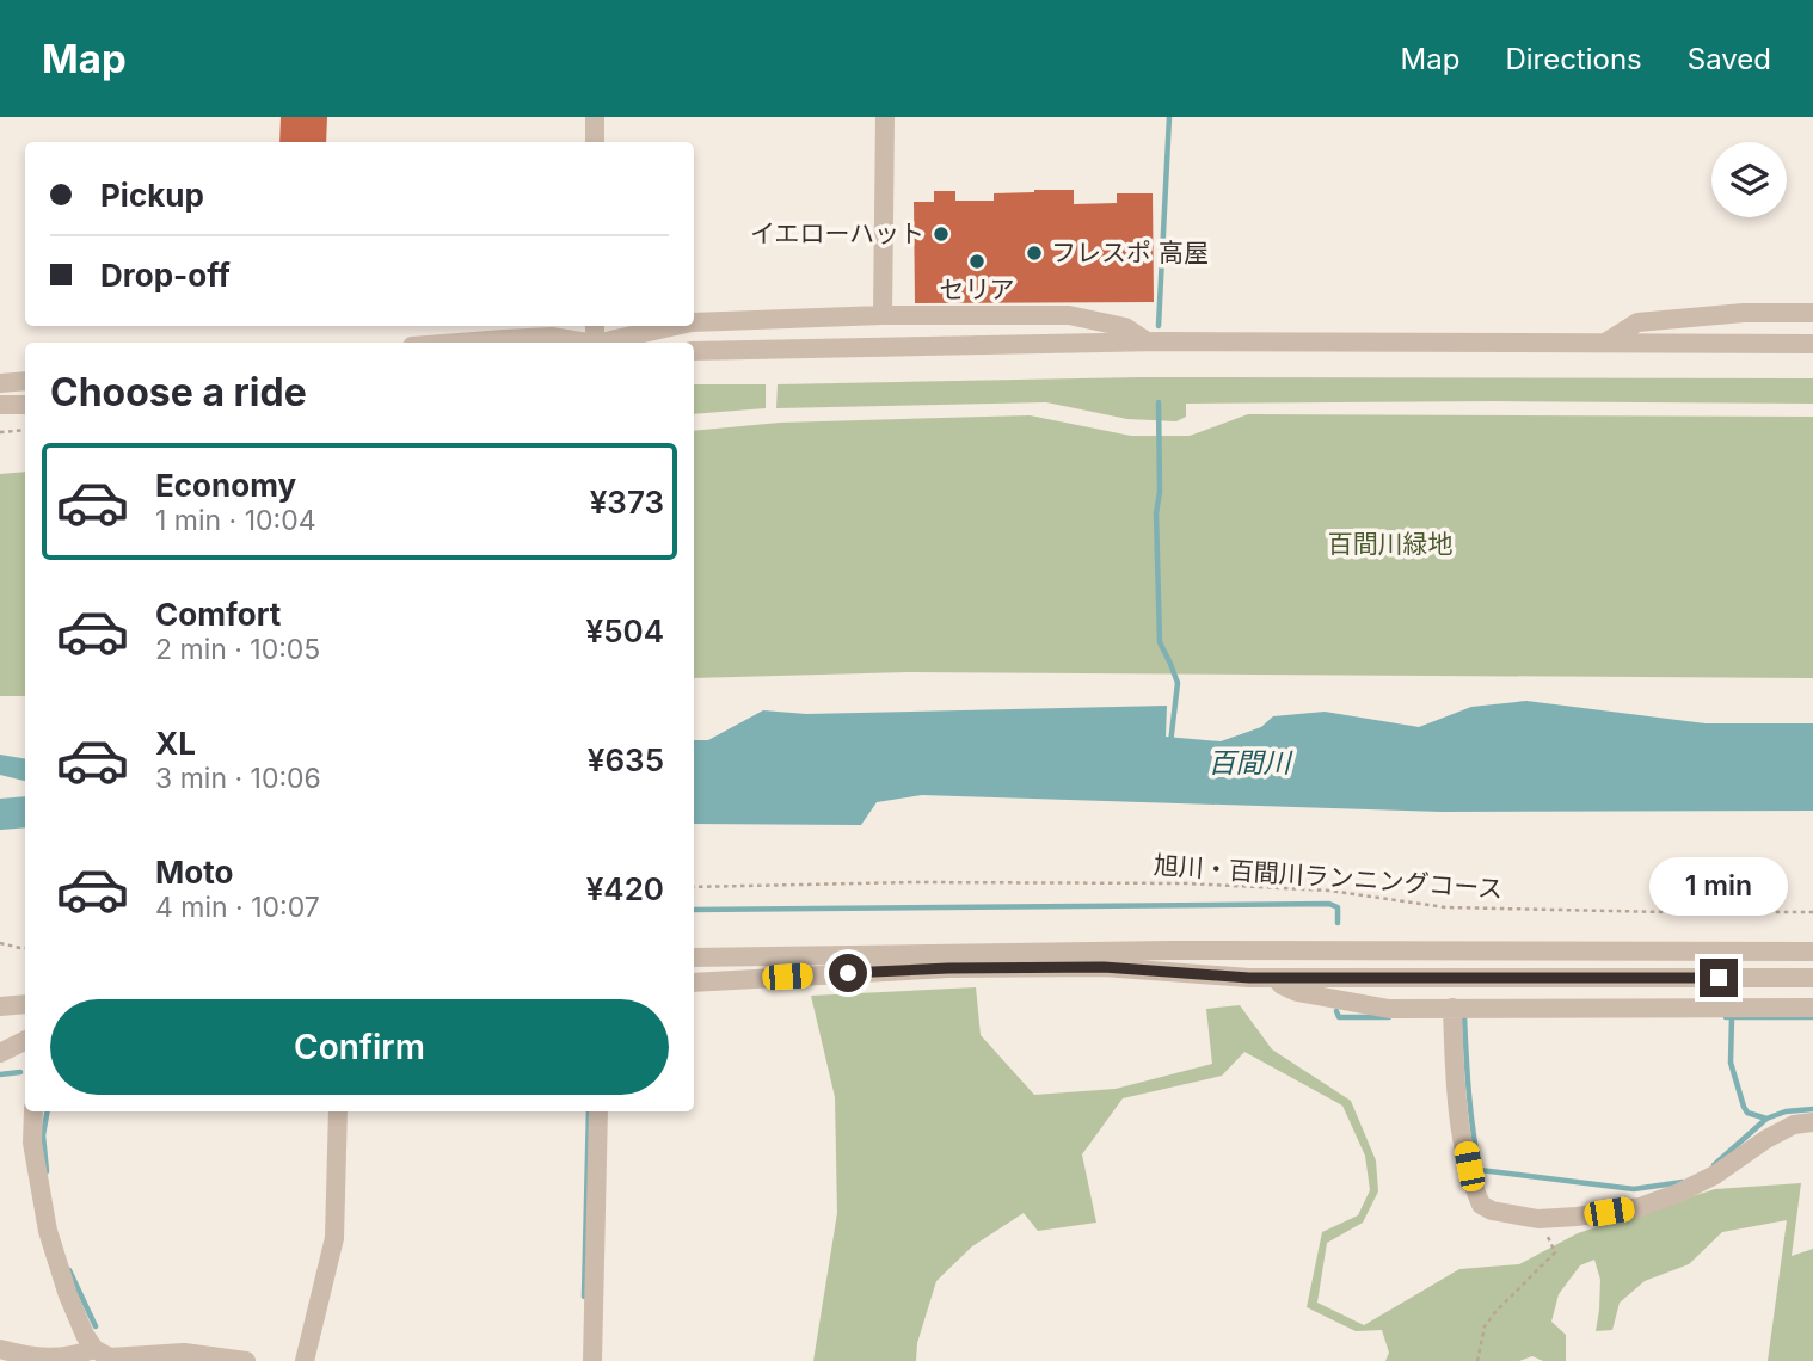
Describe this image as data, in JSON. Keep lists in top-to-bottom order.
{
  "streets": {
    "path": ["旭川・百間川ランニングコース"]
  },
  "water": ["百間川"],
  "parks": ["百間川緑地"],
  "places": ["イエローハット", "フレスポ 高屋", "セリア"],
  "page": {
    "header": "Map",
    "nav": ["Map", "Directions", "Saved"],
    "banner": ["Pickup", "Drop-off"],
    "heading": "Choose a ride",
    "list": [
      {
        "name": "Economy",
        "note": "1 min · 10:04",
        "value": "¥373"
      },
      {
        "name": "Comfort",
        "note": "2 min · 10:05",
        "value": "¥504"
      },
      {
        "name": "XL",
        "note": "3 min · 10:06",
        "value": "¥635"
      },
      {
        "name": "Moto",
        "note": "4 min · 10:07",
        "value": "¥420"
      }
    ],
    "bubble": "1 min",
    "buttons": "Confirm"
  }
}
